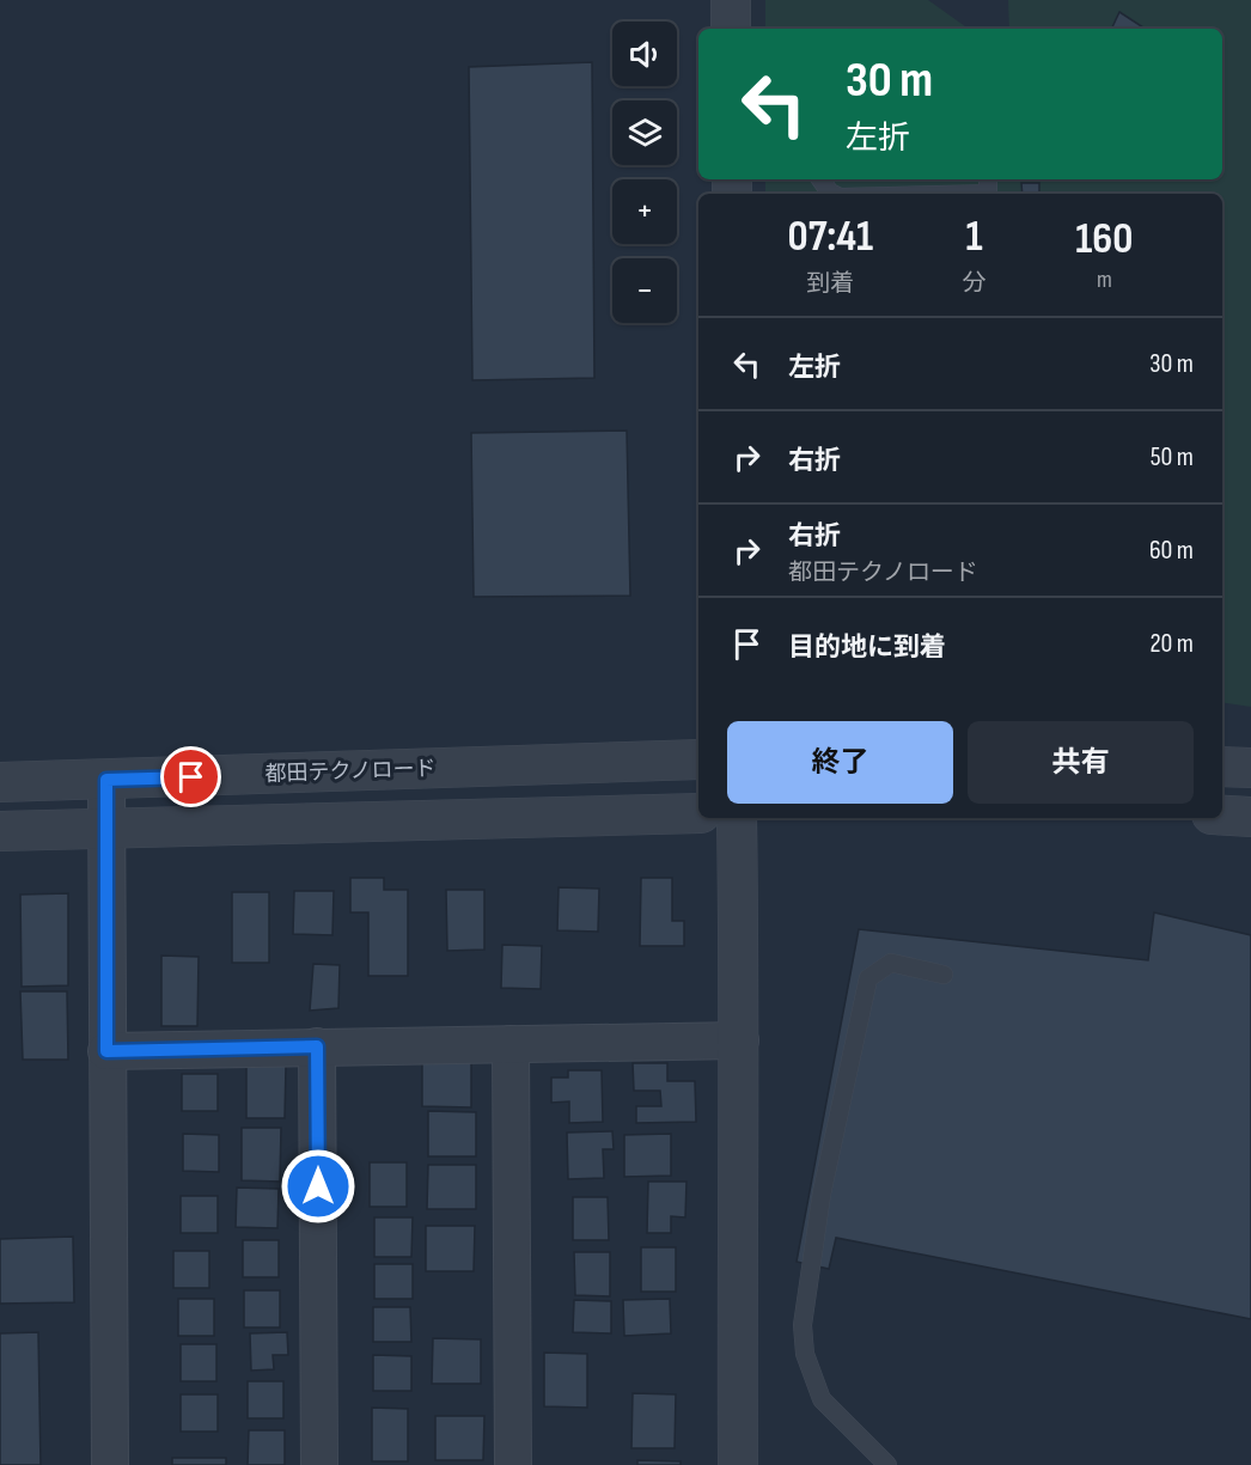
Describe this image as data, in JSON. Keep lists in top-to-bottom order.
{
  "streets": {
    "street": ["都田テクノロード"]
  },
  "page": {
    "map_buttons": ["+", "−"],
    "turn": ["30 m", "左折"],
    "eta": [
      "07:41",
      "到着",
      "1",
      "分",
      "160",
      "m"
    ],
    "list": [
      {
        "name": "左折",
        "value": "30 m"
      },
      {
        "name": "右折",
        "value": "50 m"
      },
      {
        "name": "右折",
        "note": "都田テクノロード",
        "value": "60 m"
      },
      {
        "name": "目的地に到着",
        "value": "20 m"
      }
    ],
    "buttons": ["終了", "共有"]
  }
}
